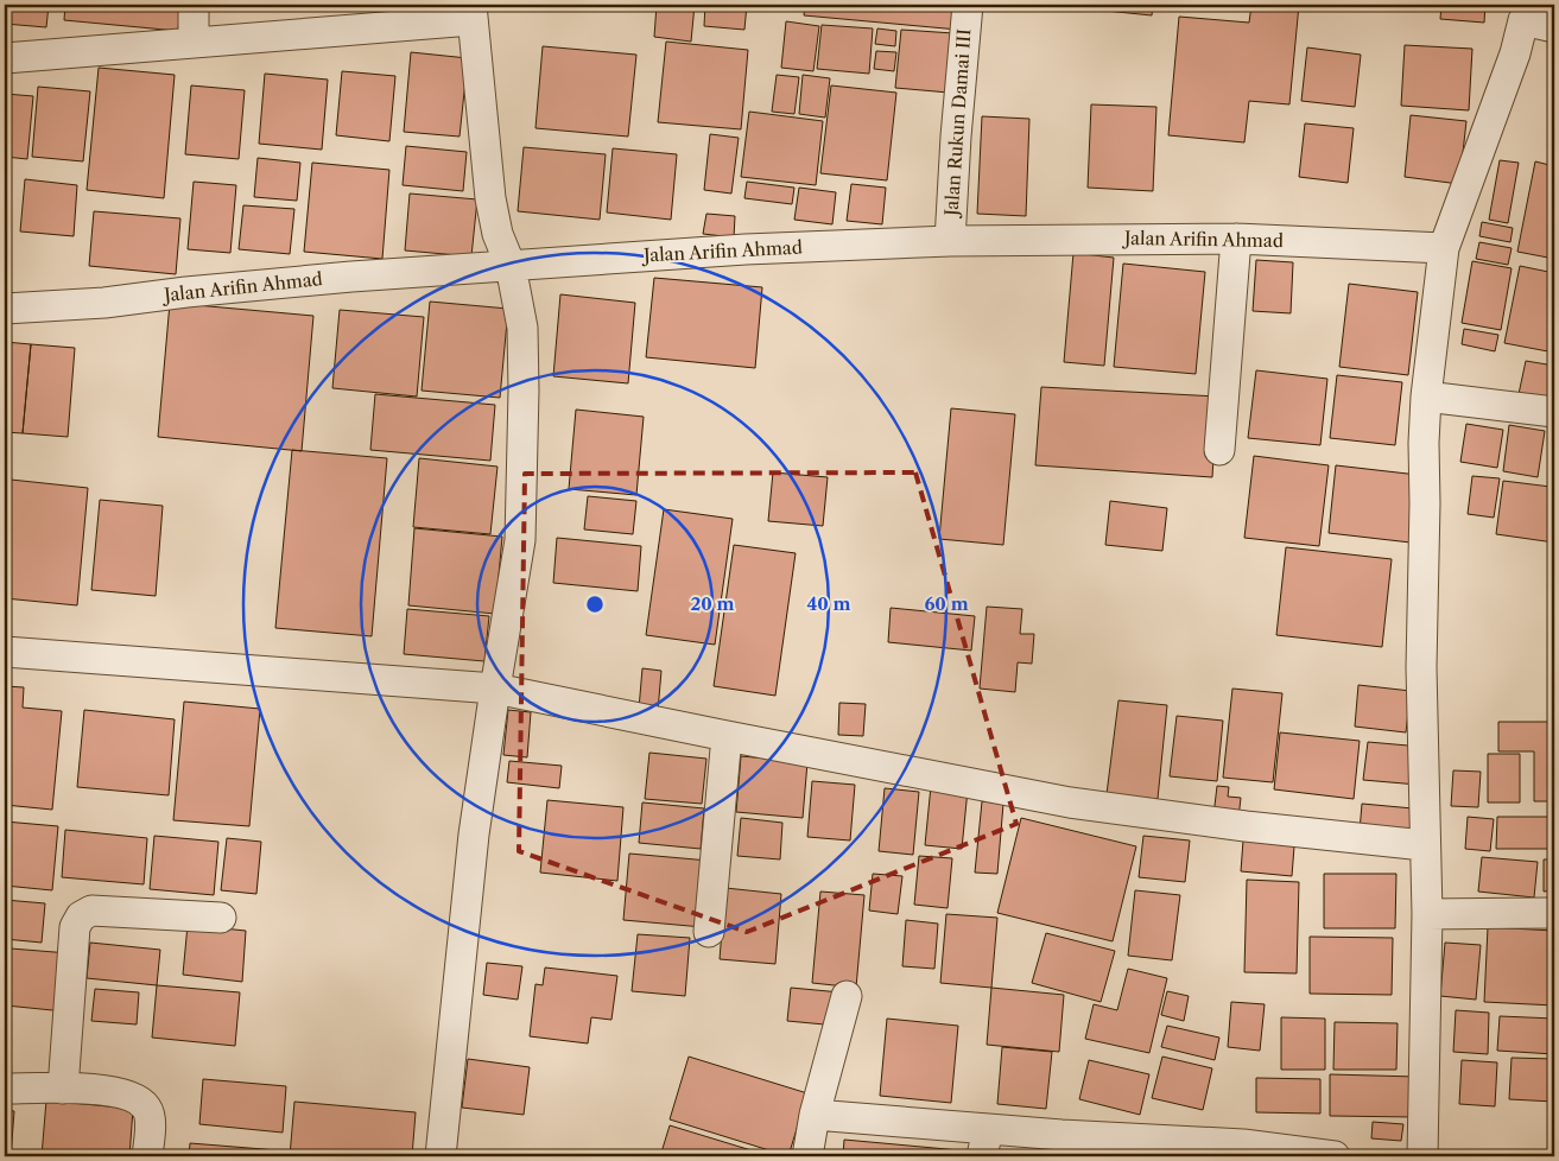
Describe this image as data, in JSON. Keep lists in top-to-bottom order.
{
  "streets": {
    "street": ["Jalan Rukun Damai III", "Jalan Arifin Ahmad"]
  },
  "crossings": [
    ["Jalan Rukun Damai III", "Jalan Arifin Ahmad"]
  ],
  "rings": ["20 m", "40 m", "60 m"]
}
